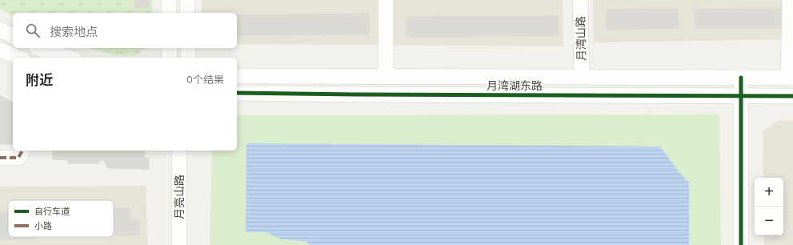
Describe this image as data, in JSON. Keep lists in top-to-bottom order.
{
  "streets": {
    "street": ["月湾山路", "月湾湖东路", "月亮山路"]
  },
  "crossings": [
    ["月湾山路", "月湾湖东路"]
  ],
  "legend": ["自行车道", "小路"],
  "page": {
    "search": "搜索地点",
    "heading": ["附近", "0个结果"],
    "map_buttons": ["+", "−"]
  }
}
